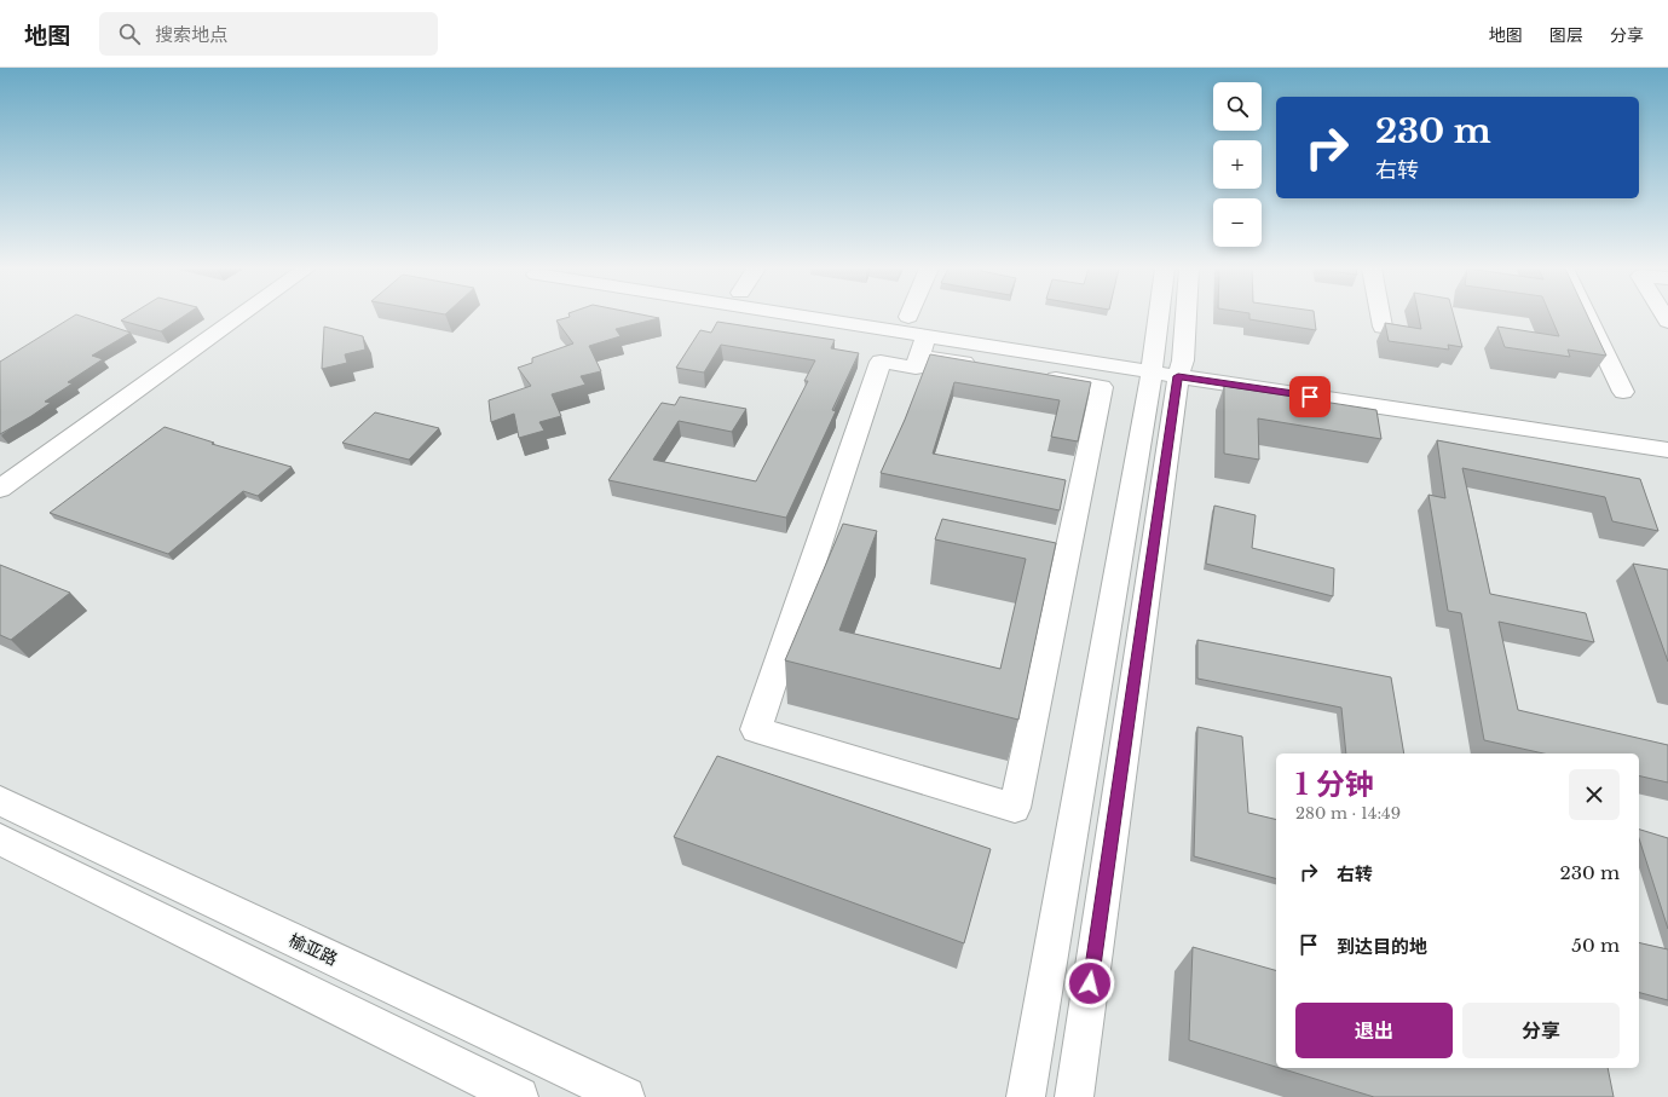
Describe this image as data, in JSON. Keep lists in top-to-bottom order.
{
  "streets": {
    "main road": ["榆亚路"]
  },
  "page": {
    "header": "地图",
    "search": "搜索地点",
    "nav": ["地图", "图层", "分享"],
    "map_buttons": ["+", "−"],
    "turn": ["230 m", "右转"],
    "heading": ["1 分钟", "280 m · 14:49"],
    "list": [
      {
        "name": "右转",
        "value": "230 m"
      },
      {
        "name": "到达目的地",
        "value": "50 m"
      }
    ],
    "buttons": ["退出", "分享"]
  }
}
